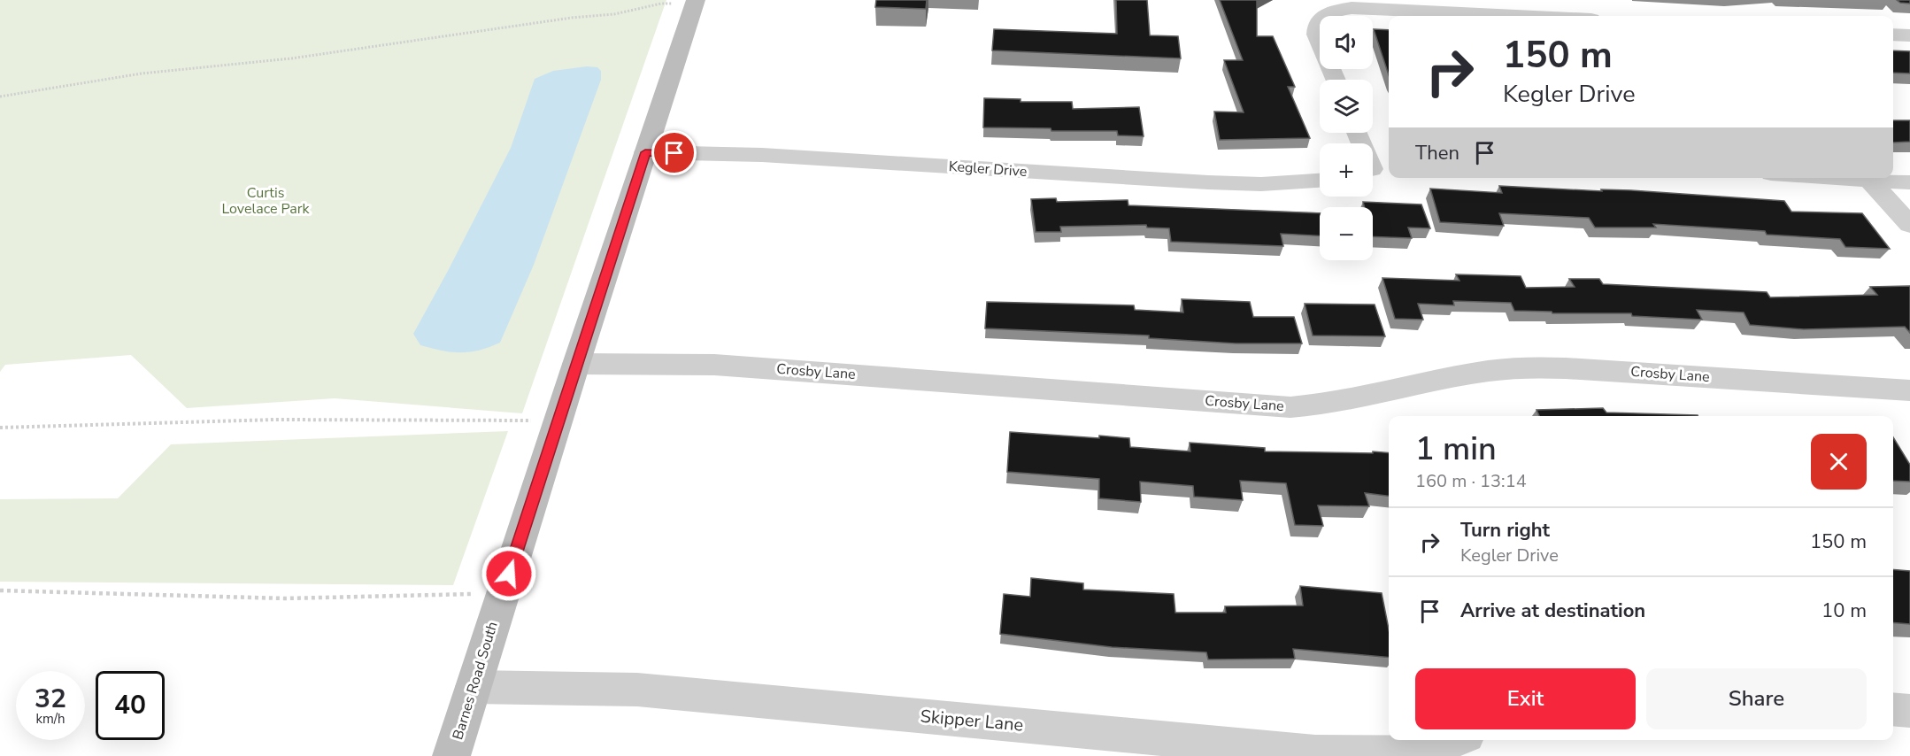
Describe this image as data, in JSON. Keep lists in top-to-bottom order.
{
  "streets": {
    "street": [
      "Kegler Drive",
      "Crosby Lane",
      "Barnes Road South",
      "Skipper Lane"
    ]
  },
  "crossings": [
    ["Kegler Drive", "Barnes Road South"],
    ["Crosby Lane", "Barnes Road South"],
    ["Barnes Road South", "Skipper Lane"]
  ],
  "parks": ["Curtis Lovelace Park"],
  "page": {
    "map_buttons": ["+", "−"],
    "turn": ["150 m", "Kegler Drive"],
    "then": "Then",
    "heading": ["1 min", "160 m · 13:14"],
    "list": [
      {
        "name": "Turn right",
        "note": "Kegler Drive",
        "value": "150 m"
      },
      {
        "name": "Arrive at destination",
        "value": "10 m"
      }
    ],
    "buttons": ["Exit", "Share"],
    "speed": "32 km/h",
    "limit": "40"
  }
}
